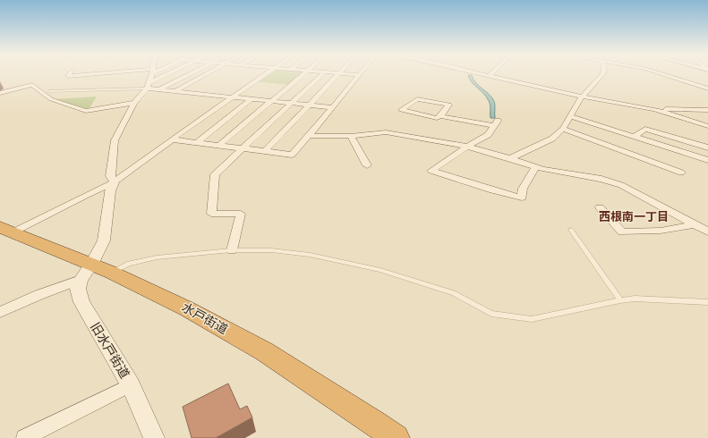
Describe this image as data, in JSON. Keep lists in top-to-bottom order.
{
  "streets": {
    "highway": ["水戸街道"],
    "street": ["旧水戸街道"]
  },
  "crossings": [
    ["水戸街道", "旧水戸街道"]
  ],
  "districts": ["西根南一丁目"]
}
